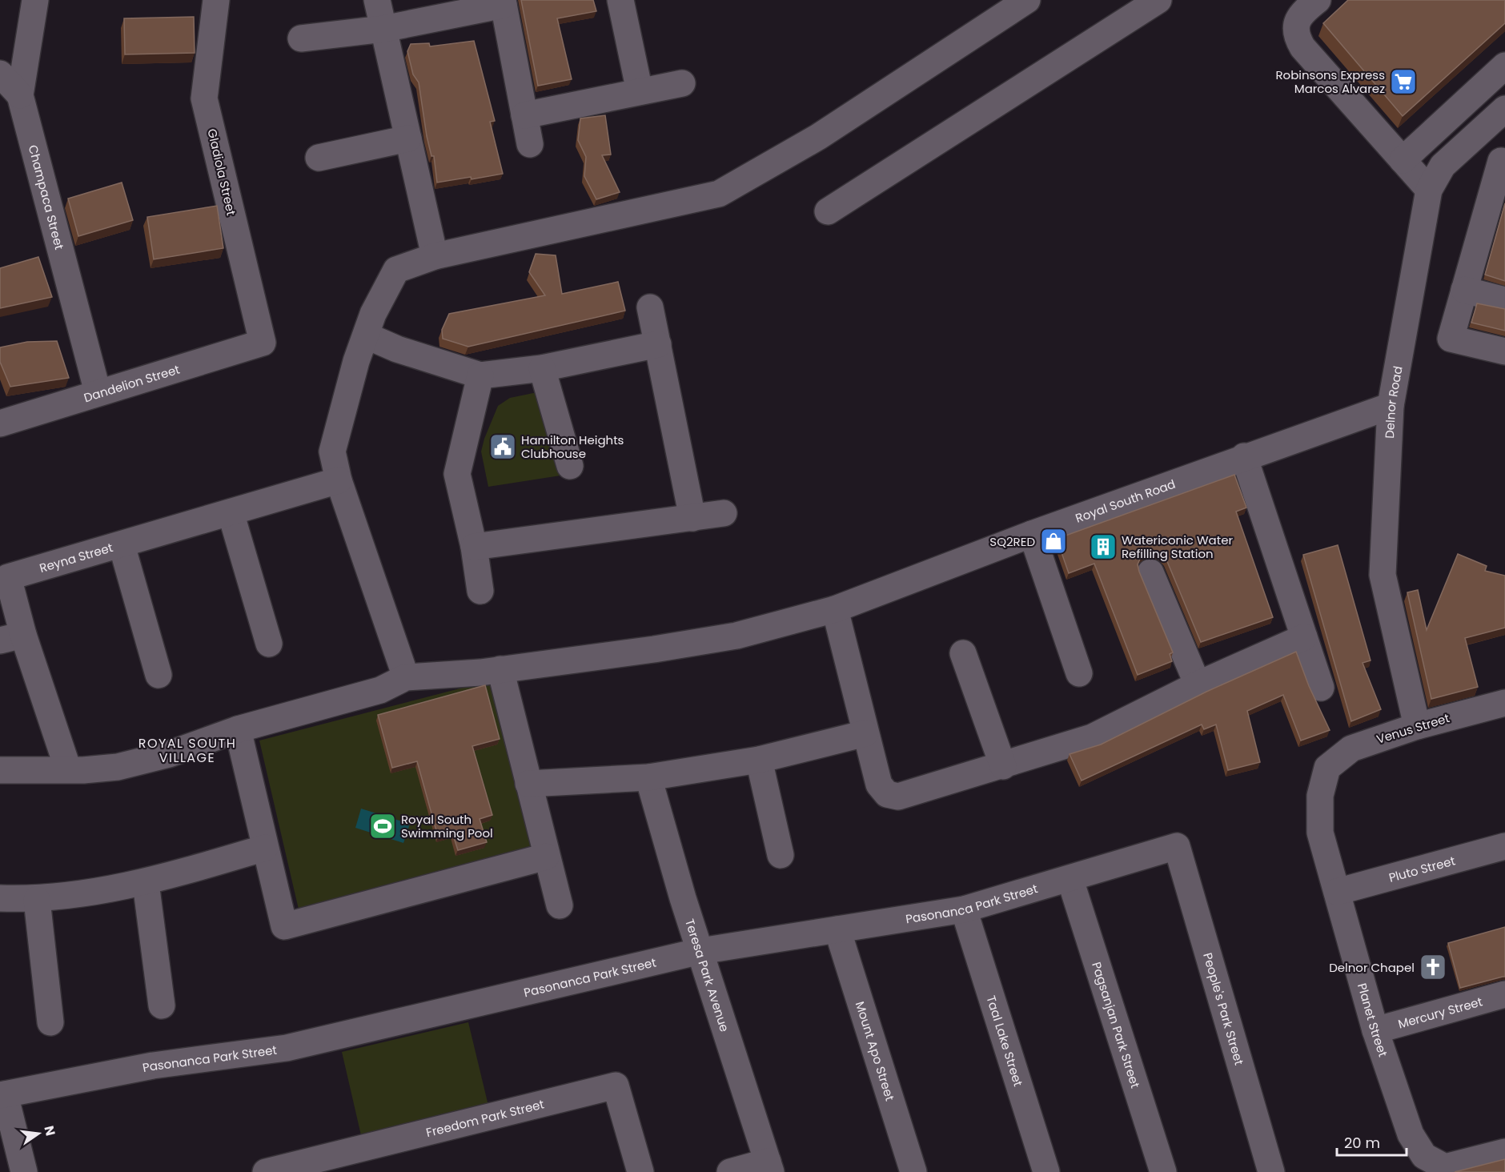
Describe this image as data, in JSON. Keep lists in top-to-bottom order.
{
  "streets": {
    "street": [
      "Gladiola Street",
      "Champaca Street",
      "Dandelion Street",
      "Delnor Road",
      "Royal South Road",
      "Reyna Street",
      "Venus Street",
      "Pluto Street",
      "Pasonanca Park Street",
      "Teresa Park Avenue",
      "People's Park Street",
      "Mercury Street",
      "Planet Street",
      "Pagsanjan Park Street",
      "Taal Lake Street",
      "Mount Apo Street",
      "Freedom Park Street"
    ]
  },
  "crossings": [
    ["Gladiola Street", "Dandelion Street"],
    ["Champaca Street", "Dandelion Street"],
    ["Delnor Road", "Royal South Road"],
    ["Delnor Road", "Venus Street"],
    ["Venus Street", "Planet Street"],
    ["Pluto Street", "Planet Street"],
    ["Pasonanca Park Street", "Teresa Park Avenue"],
    ["Pasonanca Park Street", "People's Park Street"],
    ["Pasonanca Park Street", "Pagsanjan Park Street"],
    ["Pasonanca Park Street", "Taal Lake Street"],
    ["Pasonanca Park Street", "Mount Apo Street"],
    ["Mercury Street", "Planet Street"]
  ],
  "districts": ["ROYAL SOUTH VILLAGE"],
  "places": {
    "supermarket": ["Robinsons Express Marcos Alvarez"],
    "public building": ["Hamilton Heights Clubhouse"],
    "shop": ["SQ2RED"],
    "building": ["Watericonic Water Refilling Station"],
    "sports": ["Royal South Swimming Pool"],
    "church": ["Delnor Chapel"]
  },
  "scale_bar": "20 m",
  "north": "right"
}
